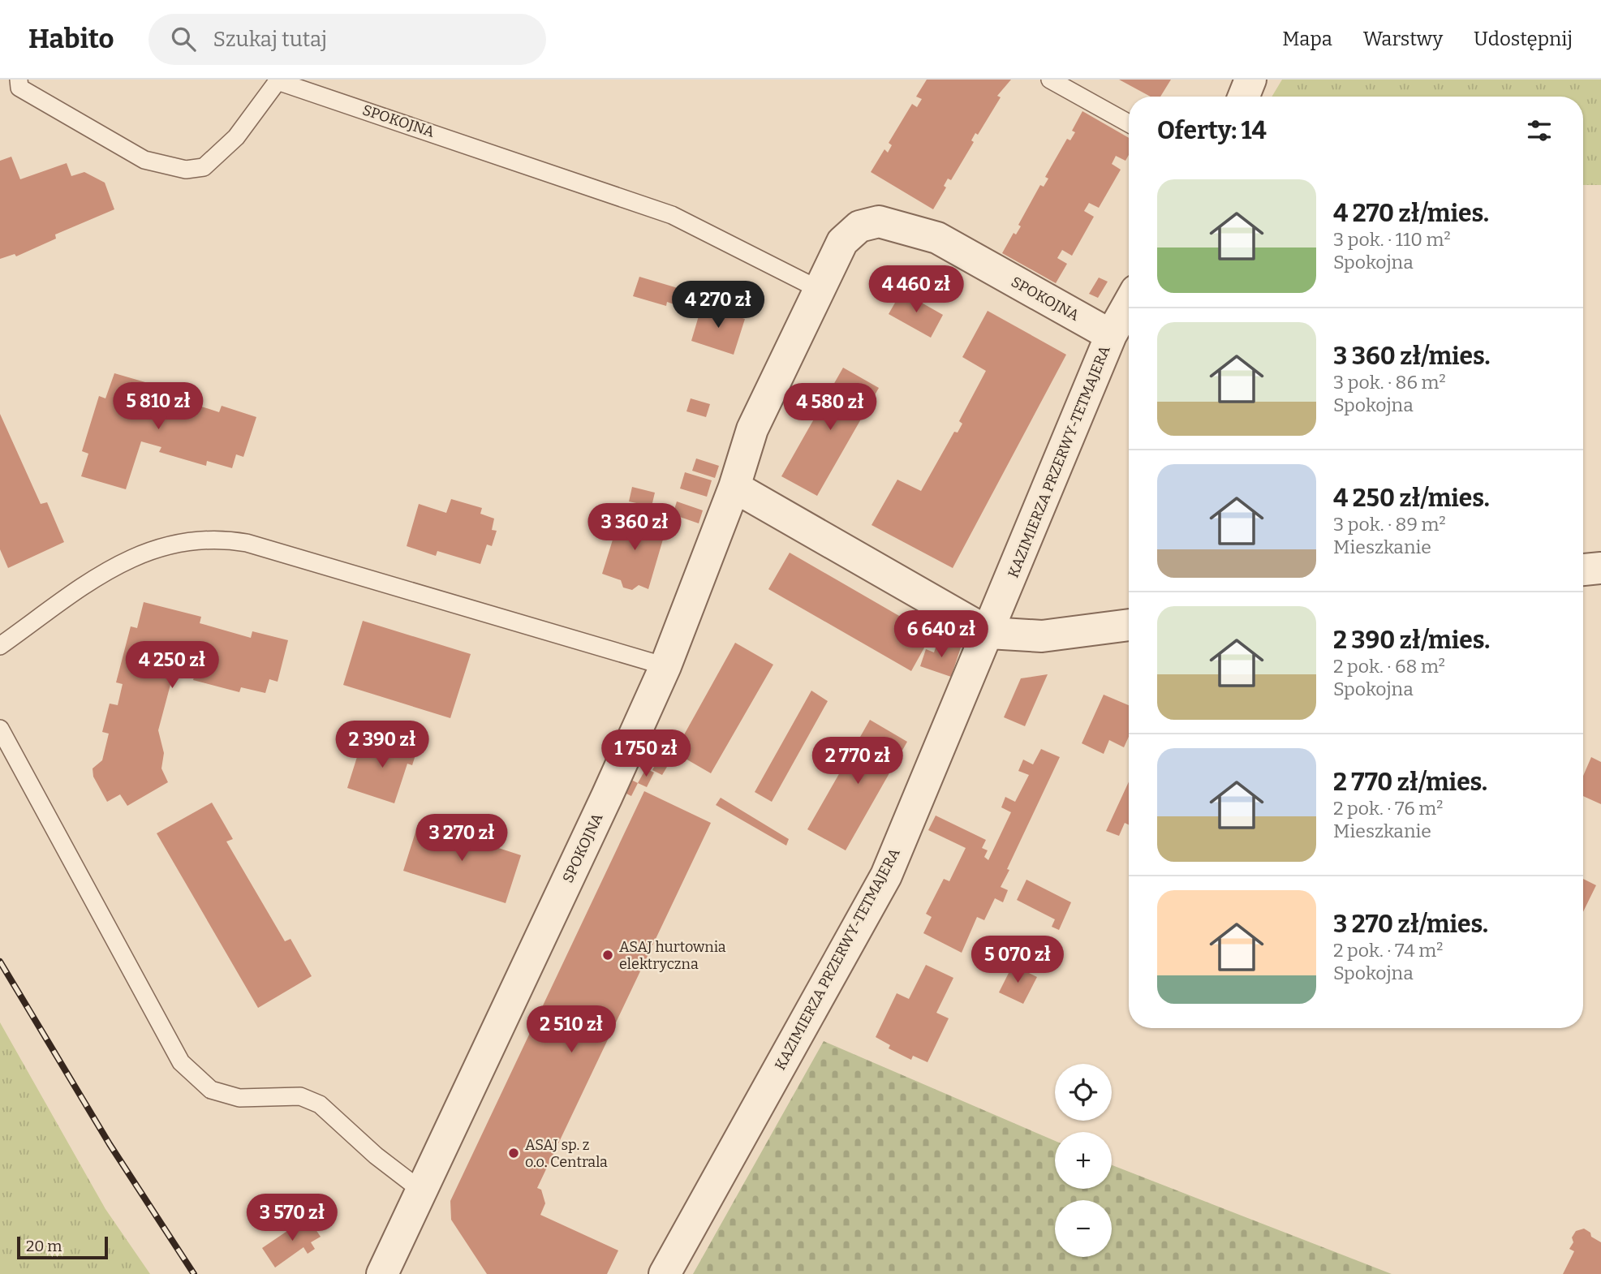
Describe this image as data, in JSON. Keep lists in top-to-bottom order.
{
  "streets": {
    "street": ["SPOKOJNA", "KAZIMIERZA PRZERWY-TETMAJERA"]
  },
  "crossings": [
    ["SPOKOJNA", "KAZIMIERZA PRZERWY-TETMAJERA"]
  ],
  "places": ["ASAJ hurtownia elektryczna", "ASAJ sp. z o.o. Centrala"],
  "scale_bar": "20 m",
  "page": {
    "header": "Habito",
    "search": "Szukaj tutaj",
    "nav": ["Mapa", "Warstwy", "Udostępnij"],
    "heading": "Oferty: 14",
    "list": [
      {
        "name": "4 270 zł/mies.",
        "note": "3 pok. · 110 m² · Spokojna"
      },
      {
        "name": "3 360 zł/mies.",
        "note": "3 pok. · 86 m² · Spokojna"
      },
      {
        "name": "4 250 zł/mies.",
        "note": "3 pok. · 89 m² · Mieszkanie"
      },
      {
        "name": "2 390 zł/mies.",
        "note": "2 pok. · 68 m² · Spokojna"
      },
      {
        "name": "2 770 zł/mies.",
        "note": "2 pok. · 76 m² · Mieszkanie"
      },
      {
        "name": "3 270 zł/mies.",
        "note": "2 pok. · 74 m² · Spokojna"
      }
    ],
    "price": [
      "4 460 zł",
      "4 270 zł",
      "5 810 zł",
      "4 580 zł",
      "3 360 zł",
      "6 640 zł",
      "4 250 zł",
      "2 390 zł",
      "1 750 zł",
      "2 770 zł",
      "3 270 zł",
      "5 070 zł",
      "2 510 zł",
      "3 570 zł"
    ],
    "map_buttons": ["+", "−"],
    "scale": "20 m"
  }
}
